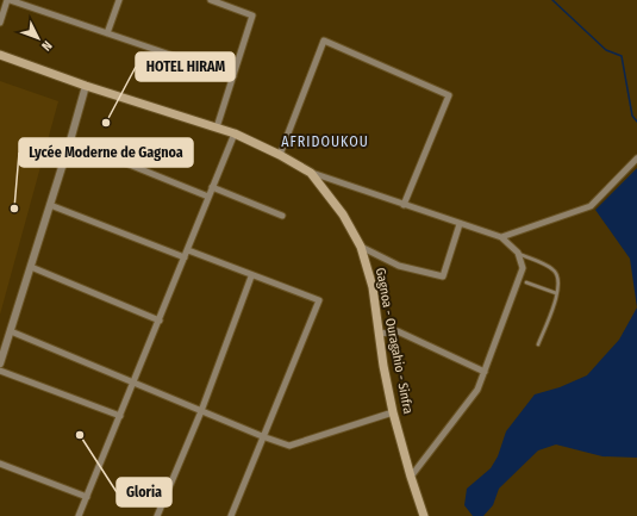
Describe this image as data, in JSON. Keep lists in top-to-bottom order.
{
  "streets": {
    "main road": ["Gagnoa - Ouragahio - Sinfra"]
  },
  "districts": ["AFRIDOUKOU"],
  "places": ["HOTEL HIRAM", "Lycée Moderne de Gagnoa", "Gloria"],
  "north": "bottom right"
}
